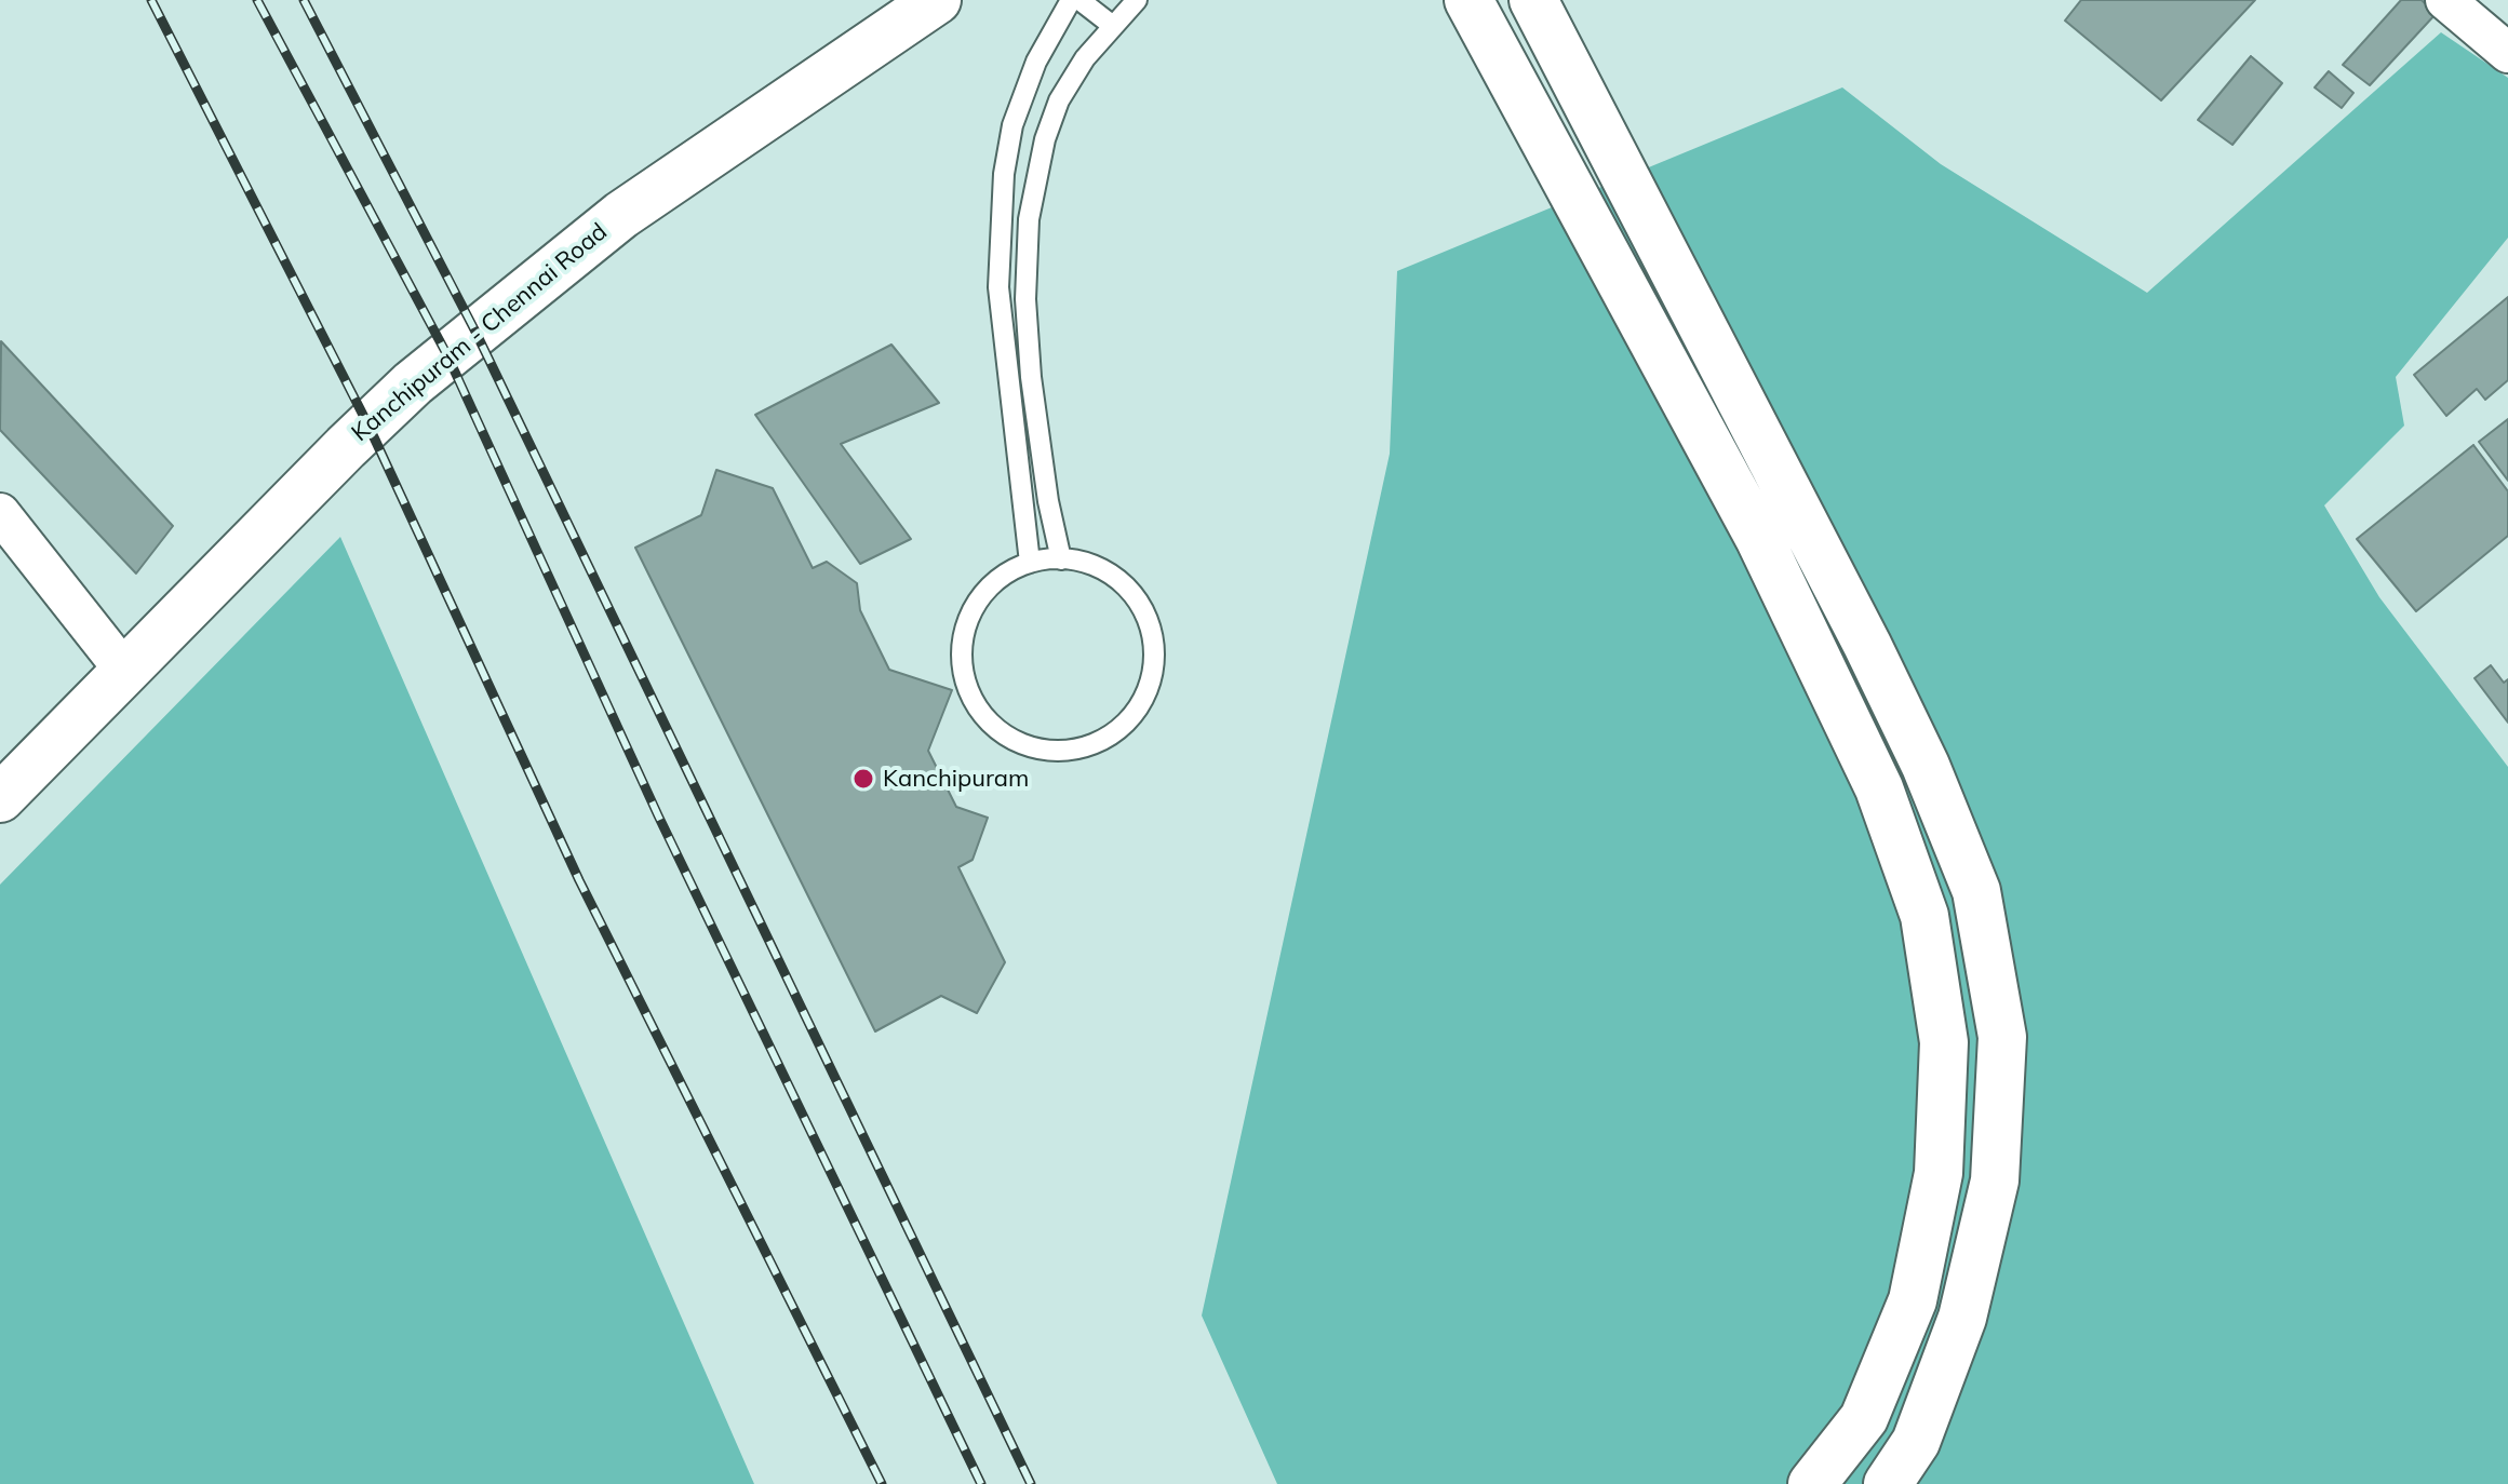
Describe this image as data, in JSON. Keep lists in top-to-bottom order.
{
  "streets": {
    "main road": ["Kanchipuram - Chennai Road"]
  },
  "places": ["Kanchipuram"]
}
